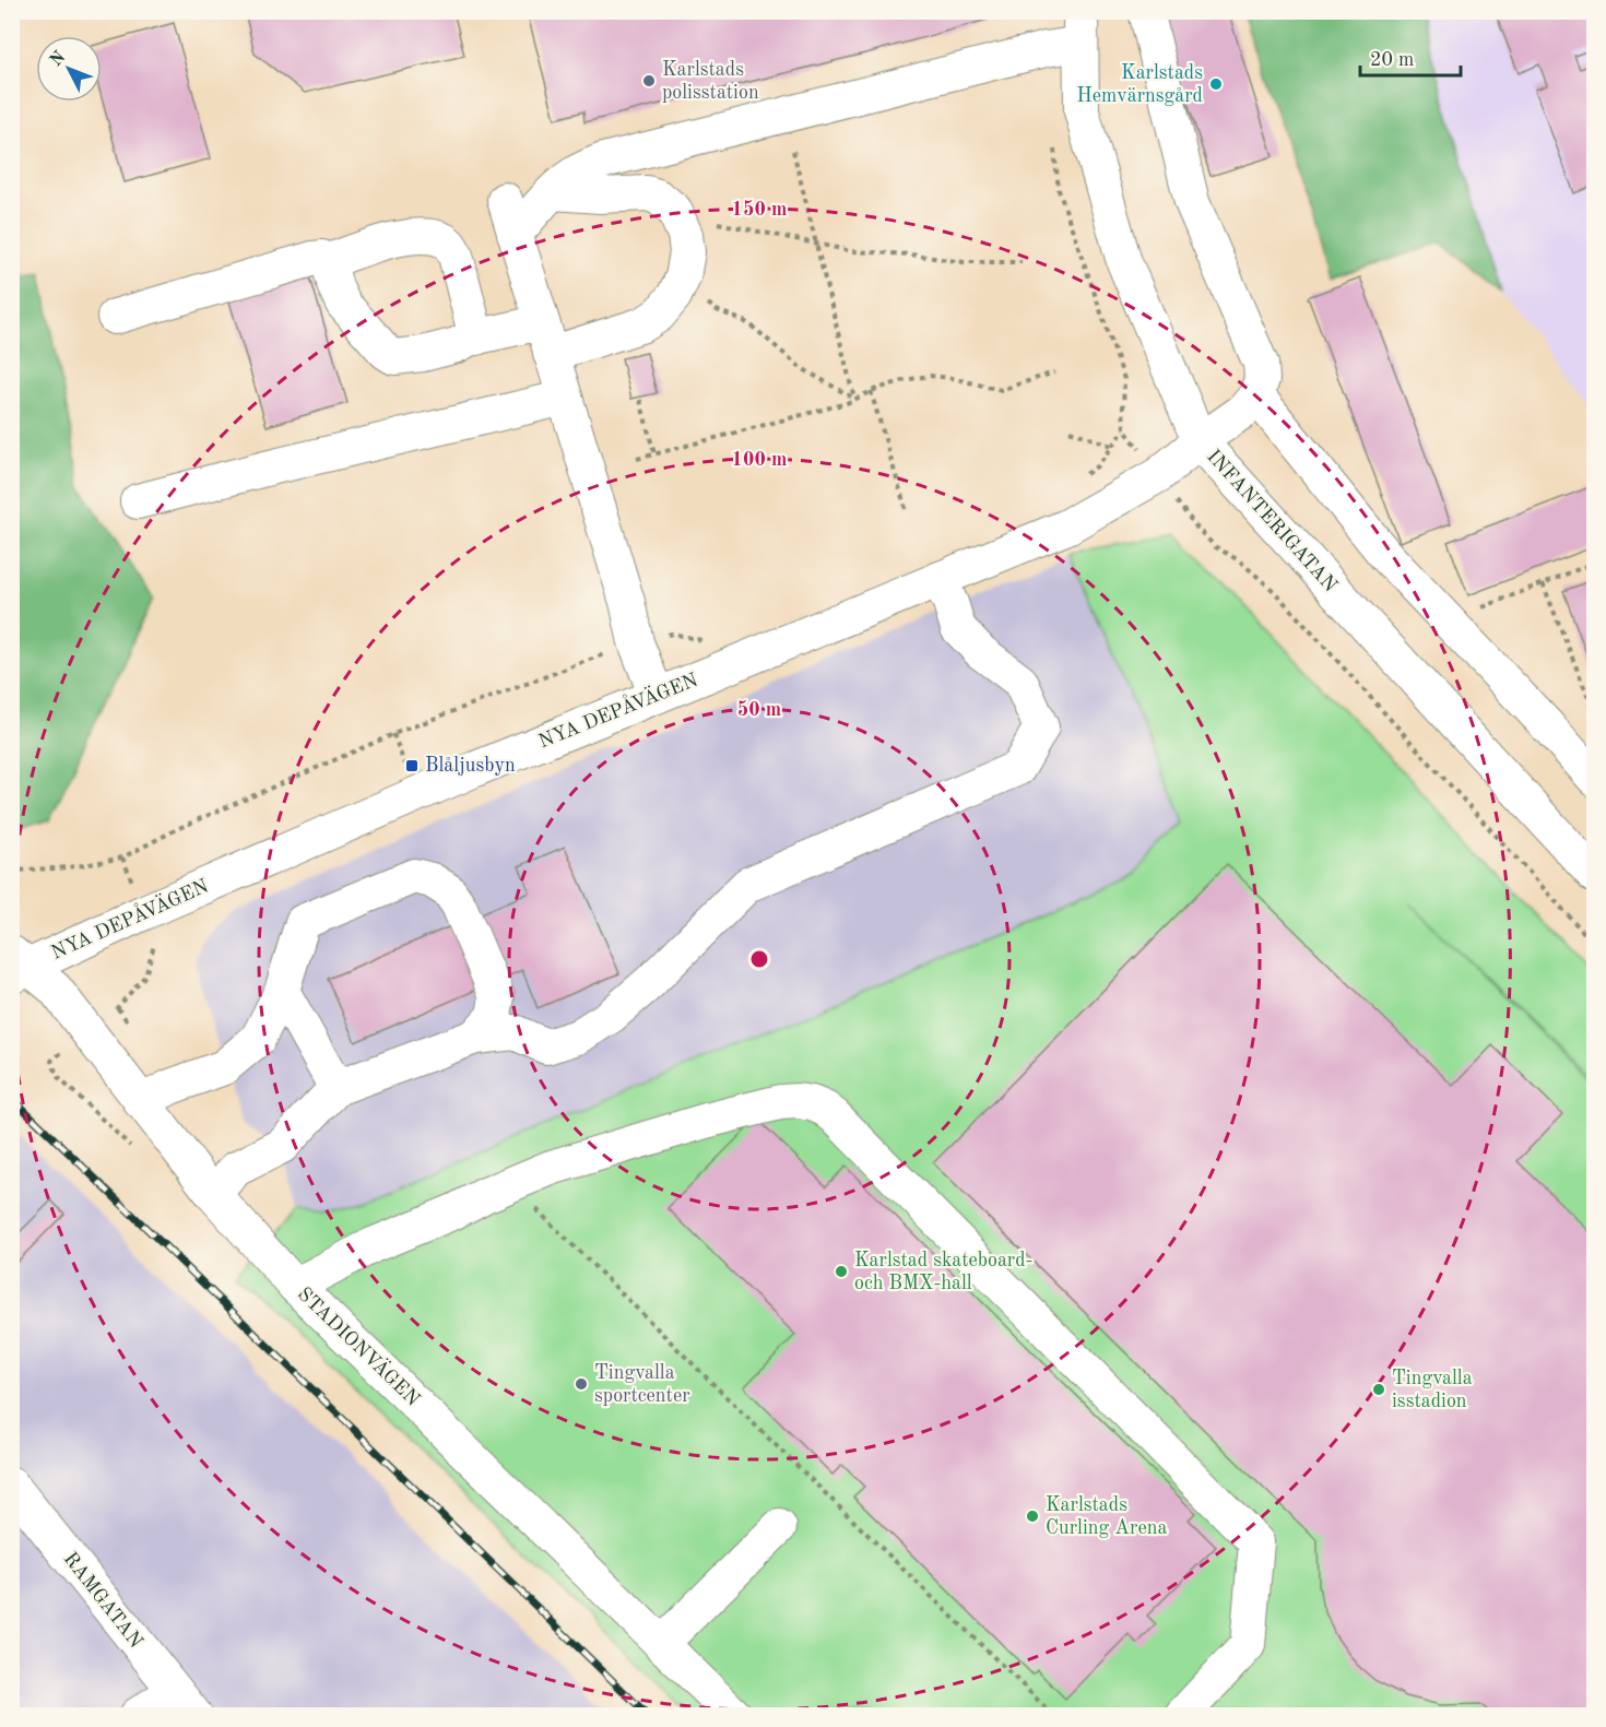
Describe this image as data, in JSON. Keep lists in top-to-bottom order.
{
  "streets": {
    "street": [
      "INFANTERIGATAN",
      "NYA DEPÅVÄGEN",
      "STADIONVÄGEN",
      "RAMGATAN"
    ]
  },
  "crossings": [
    ["INFANTERIGATAN", "NYA DEPÅVÄGEN"],
    ["NYA DEPÅVÄGEN", "STADIONVÄGEN"]
  ],
  "places": {
    "other": [
      "Karlstads polisstation",
      "Karlstads Hemvärnsgård",
      "Karlstad skateboard- och BMX-hall",
      "Tingvalla sportcenter",
      "Tingvalla isstadion",
      "Karlstads Curling Arena"
    ],
    "transit": ["Blåljusbyn"]
  },
  "scale_bar": "20 m",
  "north": "top left",
  "rings": ["150 m", "100 m", "50 m"]
}
